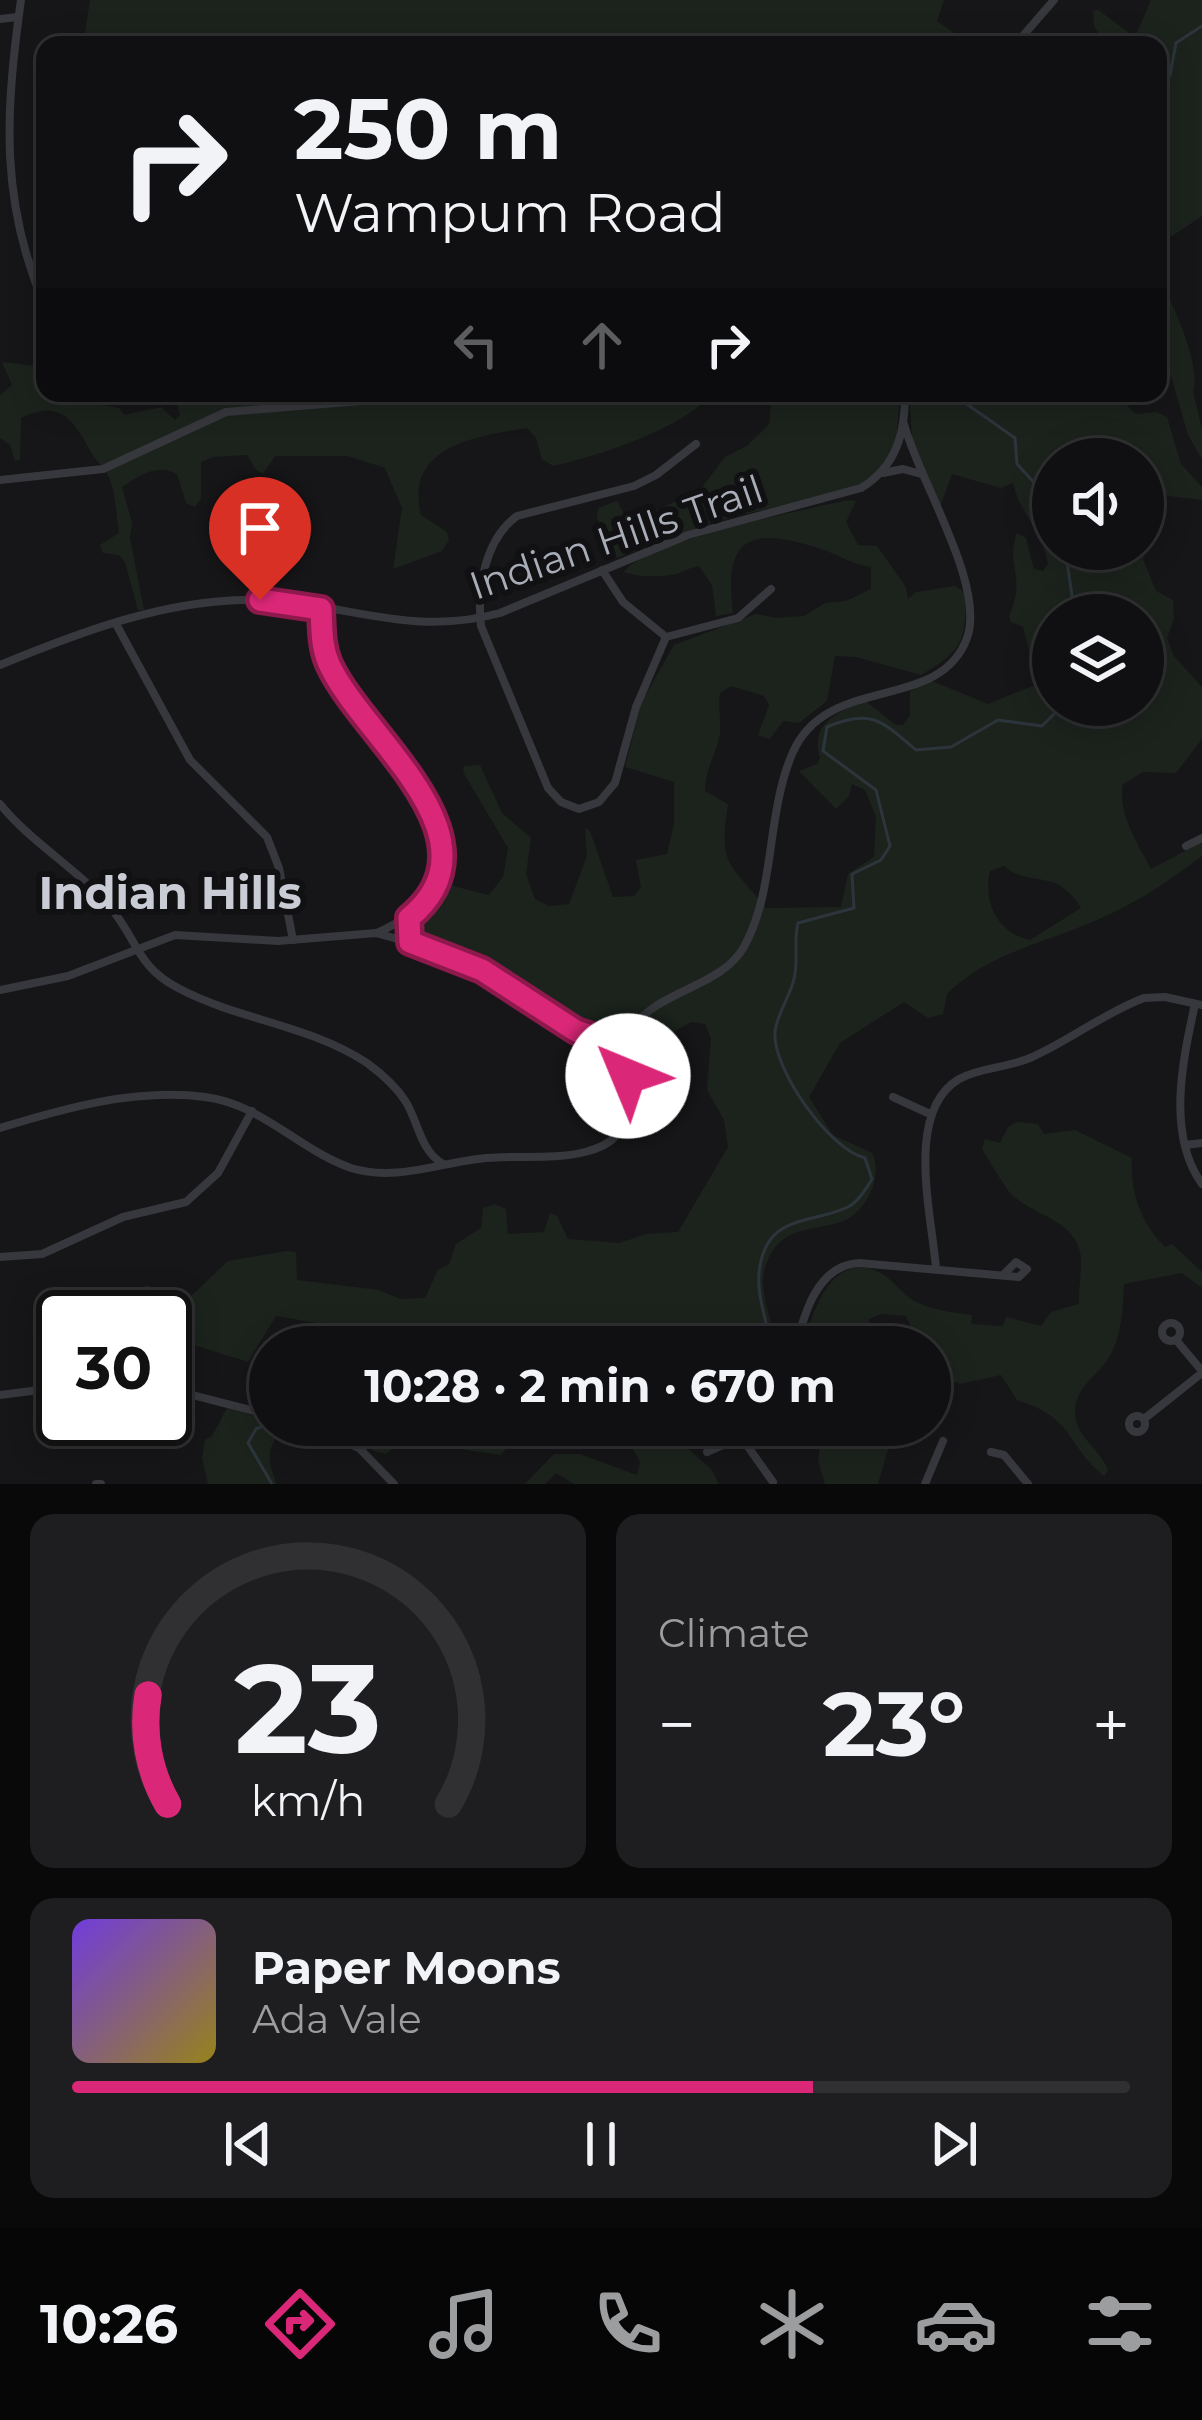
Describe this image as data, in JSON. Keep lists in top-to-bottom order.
{
  "streets": {
    "street": ["Indian Hills Trail"]
  },
  "districts": ["Indian Hills"],
  "page": {
    "turn": ["250 m", "Wampum Road"],
    "limit": "30",
    "trip": "10:28 · 2 min · 670 m",
    "tile": "Climate",
    "heat": ["−", "23°", "+"],
    "song": ["Paper Moons", "Ada Vale"],
    "tabs": "10:26",
    "gauge": ["23", "km/h"]
  }
}
